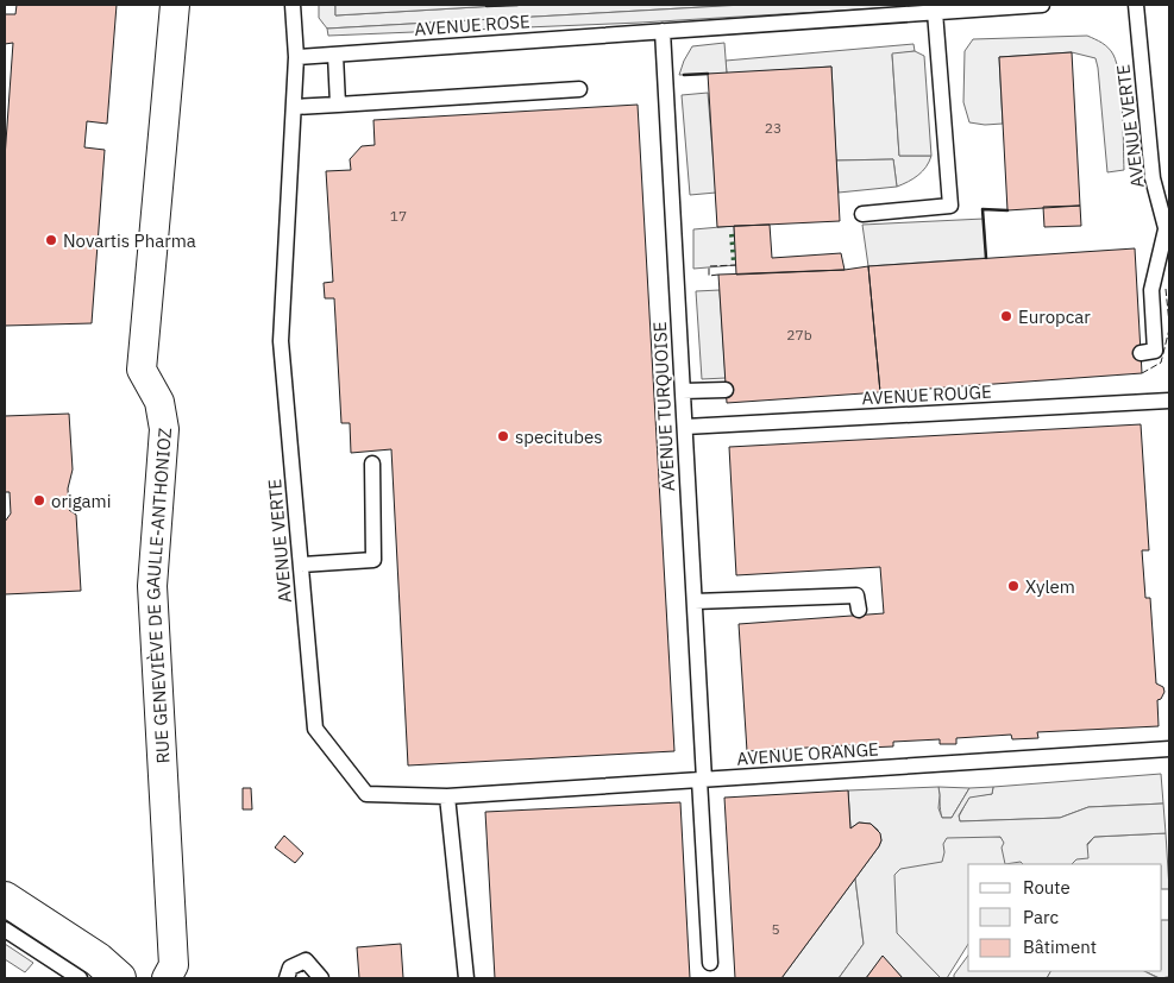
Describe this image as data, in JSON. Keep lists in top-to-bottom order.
{
  "streets": {
    "street": ["RUE GENEVIÈVE DE GAULLE-ANTHONIOZ"],
    "lane": [
      "AVENUE ROSE",
      "AVENUE VERTE",
      "AVENUE ROUGE",
      "AVENUE TURQUOISE",
      "AVENUE ORANGE"
    ]
  },
  "crossings": [
    ["AVENUE ROSE", "AVENUE VERTE"],
    ["AVENUE ROSE", "AVENUE TURQUOISE"],
    ["AVENUE VERTE", "AVENUE ORANGE"],
    ["AVENUE ROUGE", "AVENUE TURQUOISE"],
    ["AVENUE TURQUOISE", "AVENUE ORANGE"]
  ],
  "places": [
    "Novartis Pharma",
    "Europcar",
    "specitubes",
    "origami",
    "Xylem"
  ],
  "house_numbers": [
    "23",
    "17",
    "27b",
    "5"
  ],
  "legend": ["Route", "Parc", "Bâtiment"]
}
